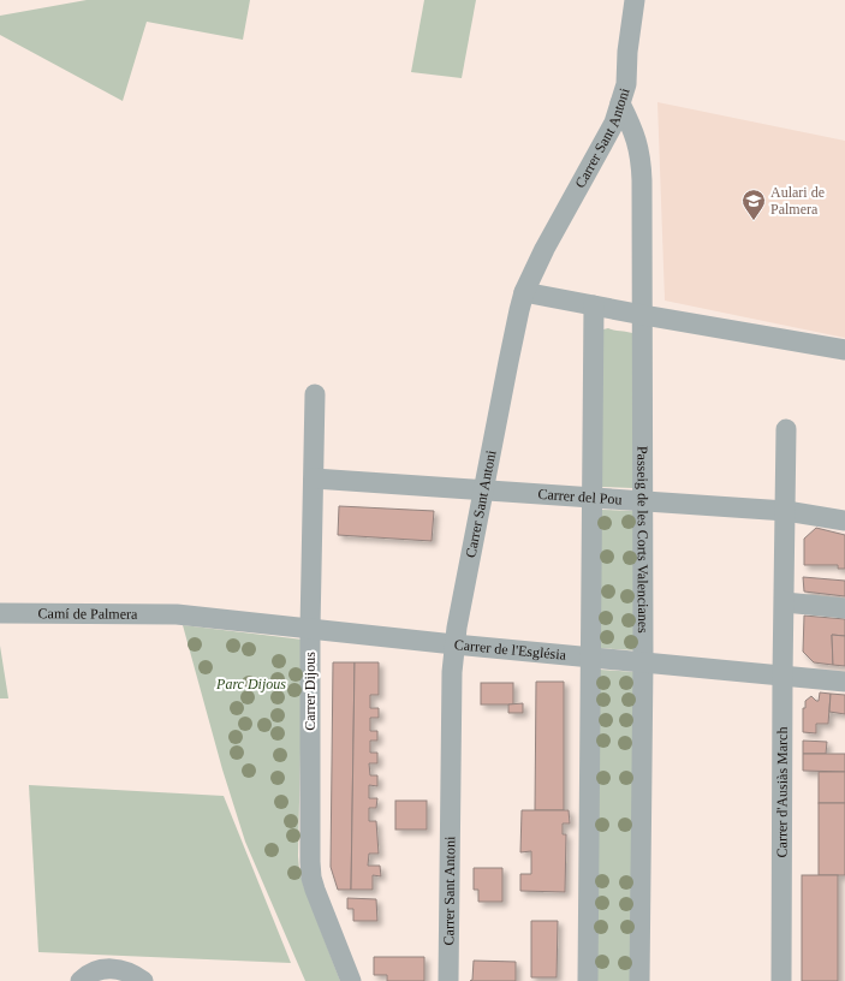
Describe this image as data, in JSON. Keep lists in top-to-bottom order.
{
  "streets": {
    "street": [
      "Carrer Sant Antoni",
      "Carrer del Pou",
      "Passeig de les Corts Valencianes",
      "Camí de Palmera",
      "Carrer de l'Església",
      "Carrer Dijous",
      "Carrer d'Ausiàs March"
    ]
  },
  "crossings": [
    ["Carrer Sant Antoni", "Carrer del Pou"],
    ["Carrer Sant Antoni", "Passeig de les Corts Valencianes"],
    ["Carrer Sant Antoni", "Carrer de l'Església"],
    ["Carrer del Pou", "Passeig de les Corts Valencianes"],
    ["Carrer del Pou", "Carrer Dijous"],
    ["Carrer del Pou", "Carrer d'Ausiàs March"],
    ["Passeig de les Corts Valencianes", "Carrer de l'Església"],
    ["Camí de Palmera", "Carrer de l'Església"],
    ["Carrer de l'Església", "Carrer Dijous"],
    ["Carrer de l'Església", "Carrer d'Ausiàs March"]
  ],
  "parks": ["Parc Dijous"],
  "places": {
    "school or university": ["Aulari de Palmera"]
  }
}
